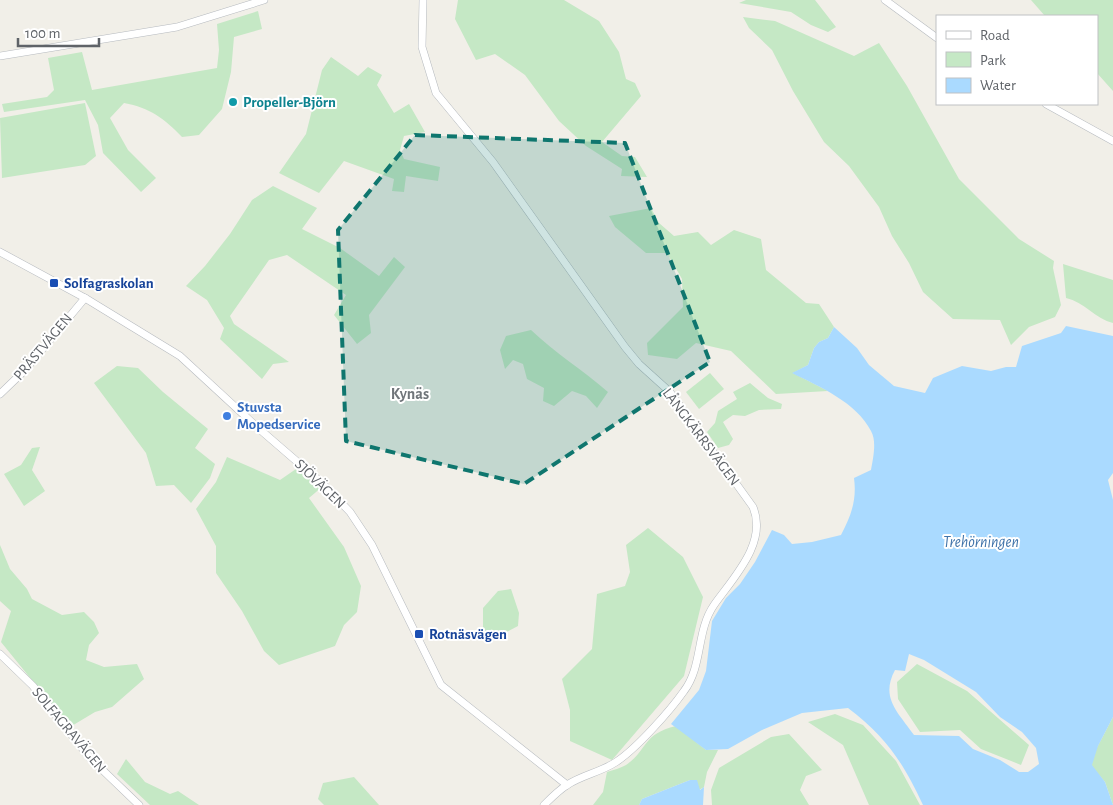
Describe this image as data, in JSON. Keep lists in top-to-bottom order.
{
  "streets": {
    "street": [
      "PRÄSTVÄGEN",
      "LÅNGKÄRRSVÄGEN",
      "SJÖVÄGEN",
      "SOLFAGRAVÄGEN"
    ]
  },
  "crossings": [
    ["PRÄSTVÄGEN", "SJÖVÄGEN"],
    ["LÅNGKÄRRSVÄGEN", "SJÖVÄGEN"]
  ],
  "districts": ["Kynäs"],
  "water": ["Trehörningen"],
  "places": {
    "other": ["Propeller-Björn", "Stuvsta Mopedservice"],
    "transit": ["Solfagraskolan", "Rotnäsvägen"]
  },
  "legend": ["Road", "Park", "Water"],
  "scale_bar": "100 m"
}
